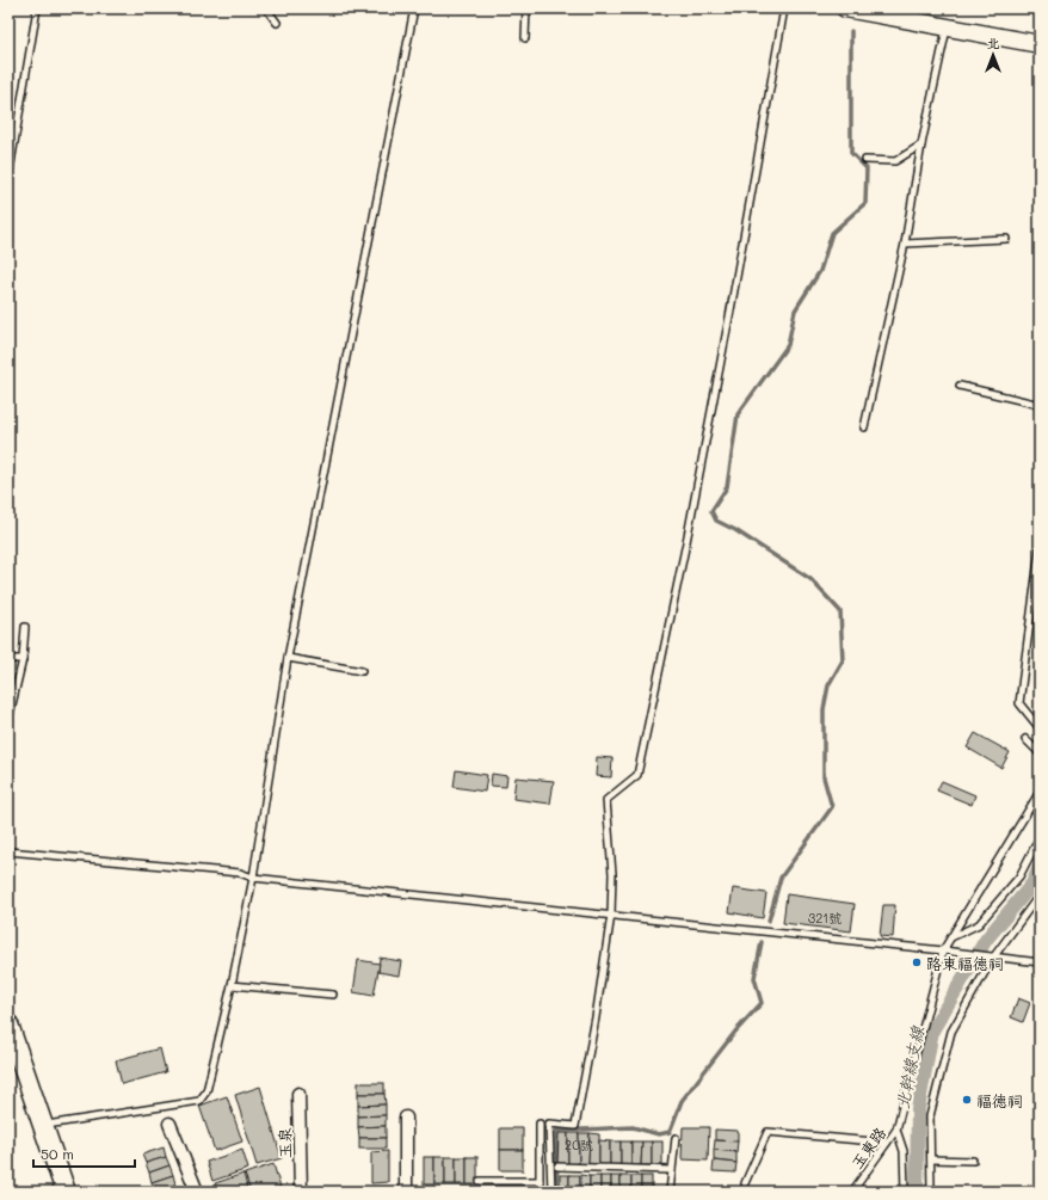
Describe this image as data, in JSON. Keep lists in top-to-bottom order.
{
  "streets": {
    "street": ["玉泉"],
    "lane": ["玉東路"]
  },
  "water": ["北幹線支線"],
  "places": ["路東福德祠", "福德祠"],
  "house_numbers": ["321號", "20號"],
  "scale_bar": "50 m",
  "north": "top"
}
